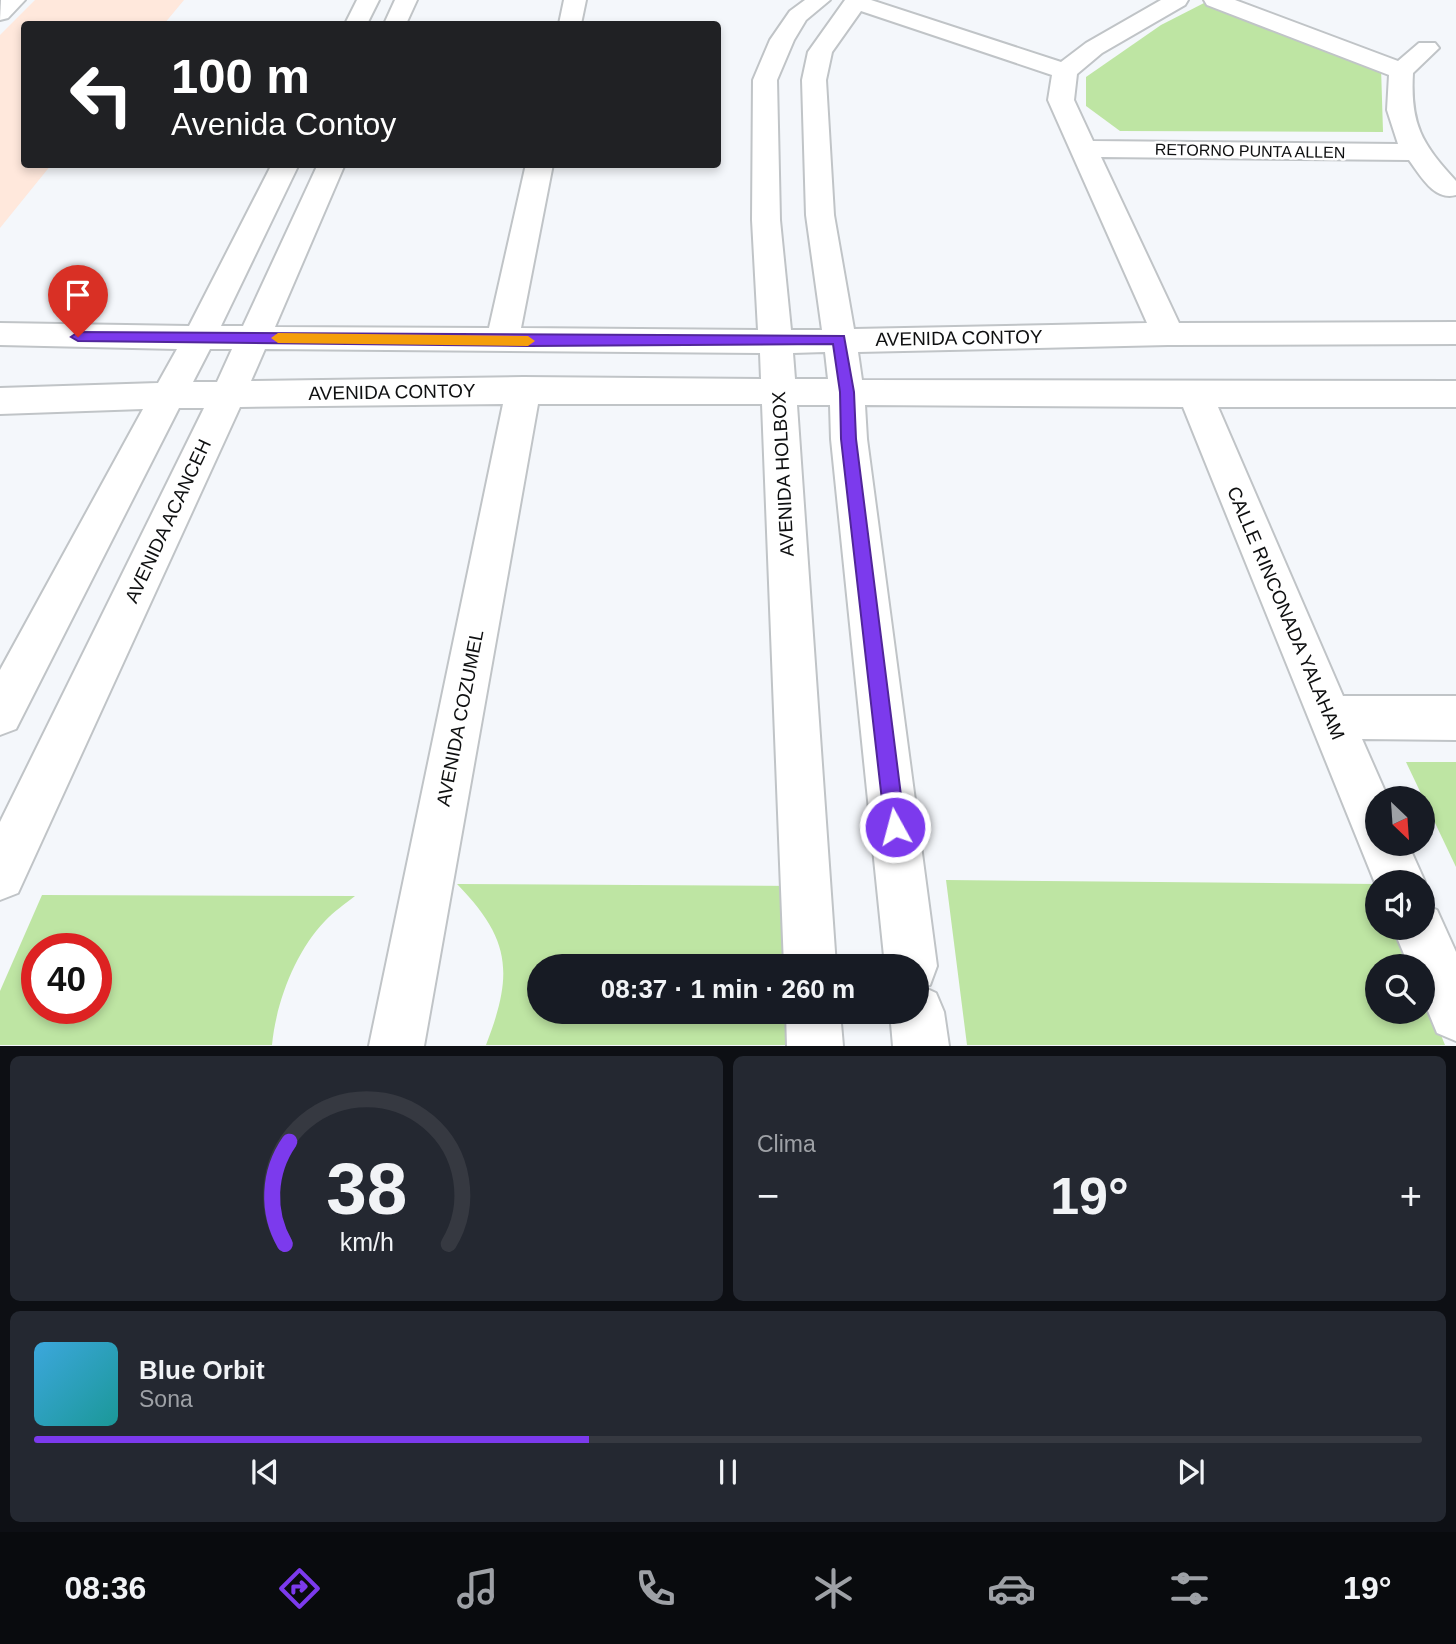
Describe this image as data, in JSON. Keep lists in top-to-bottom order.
{
  "streets": {
    "street": [
      "RETORNO PUNTA ALLEN",
      "AVENIDA CONTOY",
      "AVENIDA HOLBOX",
      "AVENIDA ACANCEH",
      "CALLE RINCONADA YALAHAM",
      "AVENIDA COZUMEL"
    ]
  },
  "crossings": [
    ["AVENIDA CONTOY", "AVENIDA HOLBOX"],
    ["AVENIDA CONTOY", "AVENIDA ACANCEH"],
    ["AVENIDA CONTOY", "CALLE RINCONADA YALAHAM"],
    ["AVENIDA CONTOY", "AVENIDA COZUMEL"]
  ],
  "north": "bottom right",
  "page": {
    "turn": ["100 m", "Avenida Contoy"],
    "limit": "40",
    "trip": "08:37 · 1 min · 260 m",
    "tile": "Clima",
    "heat": ["−", "19°", "+"],
    "song": ["Blue Orbit", "Sona"],
    "tabs": ["08:36", "19°"],
    "gauge": ["38", "km/h"]
  }
}
